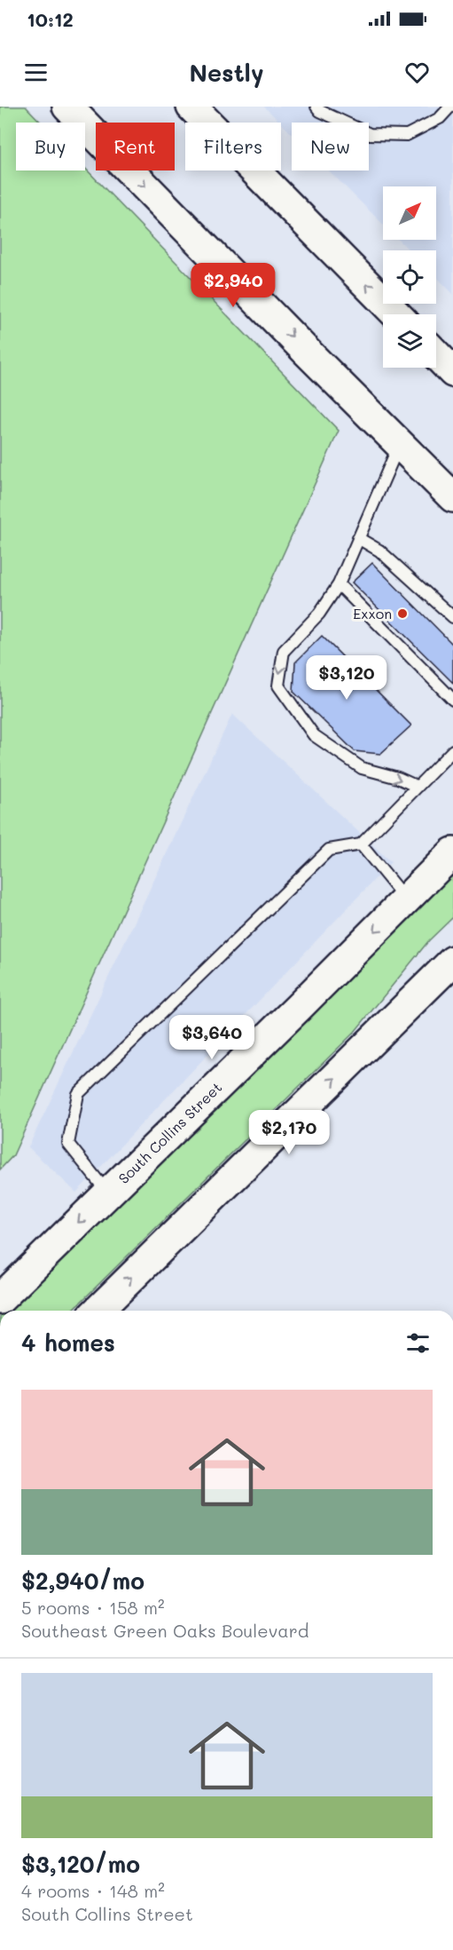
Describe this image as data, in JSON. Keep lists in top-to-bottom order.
{
  "streets": {
    "main road": ["South Collins Street"]
  },
  "places": ["Exxon"],
  "north": "top right",
  "page": {
    "status": "10:12",
    "header": "Nestly",
    "chip": [
      "Buy",
      "Rent",
      "Filters",
      "New"
    ],
    "price": [
      "$2,940",
      "$3,120",
      "$3,640",
      "$2,170"
    ],
    "heading": "4 homes",
    "list": [
      {
        "name": "$2,940/mo",
        "note": "5 rooms · 158 m² · Southeast Green Oaks Boulevard"
      },
      {
        "name": "$3,120/mo",
        "note": "4 rooms · 148 m² · South Collins Street"
      }
    ]
  }
}
